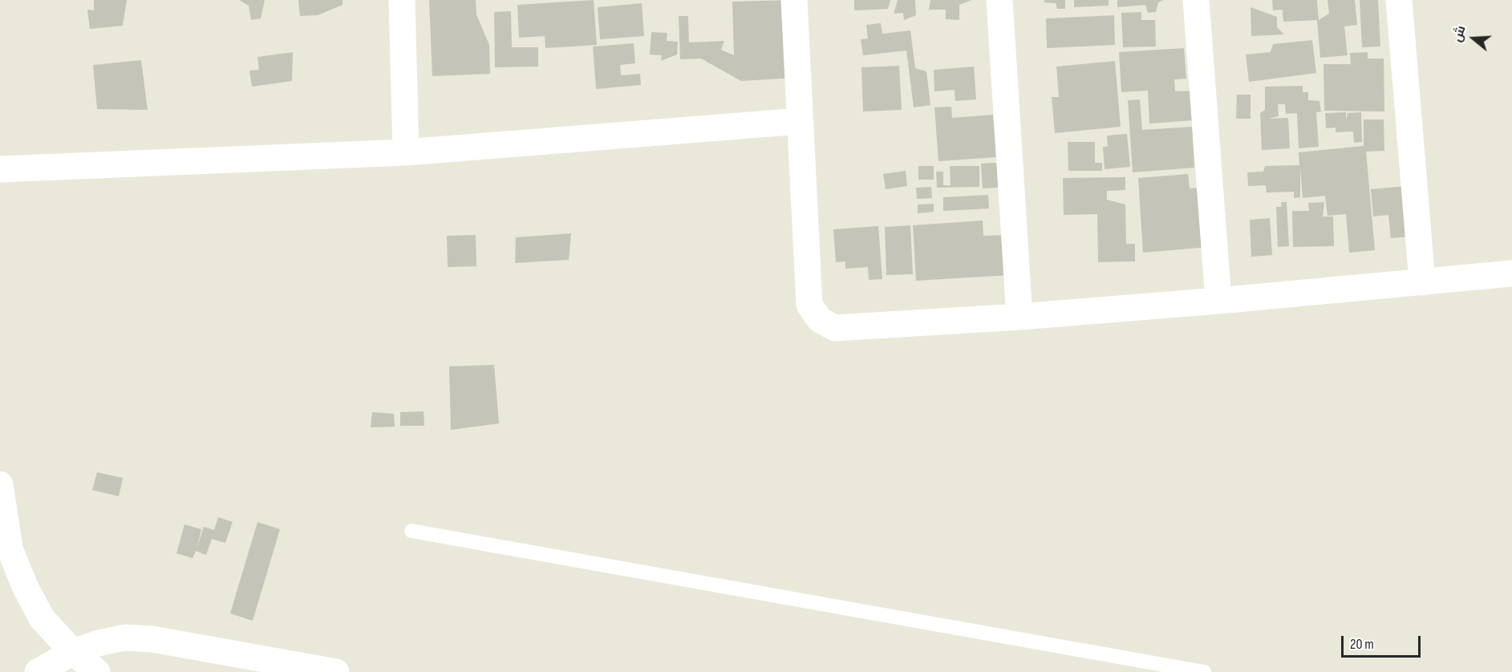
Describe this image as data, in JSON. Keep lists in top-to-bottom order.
{
  "scale_bar": "20 m",
  "north": "left"
}
